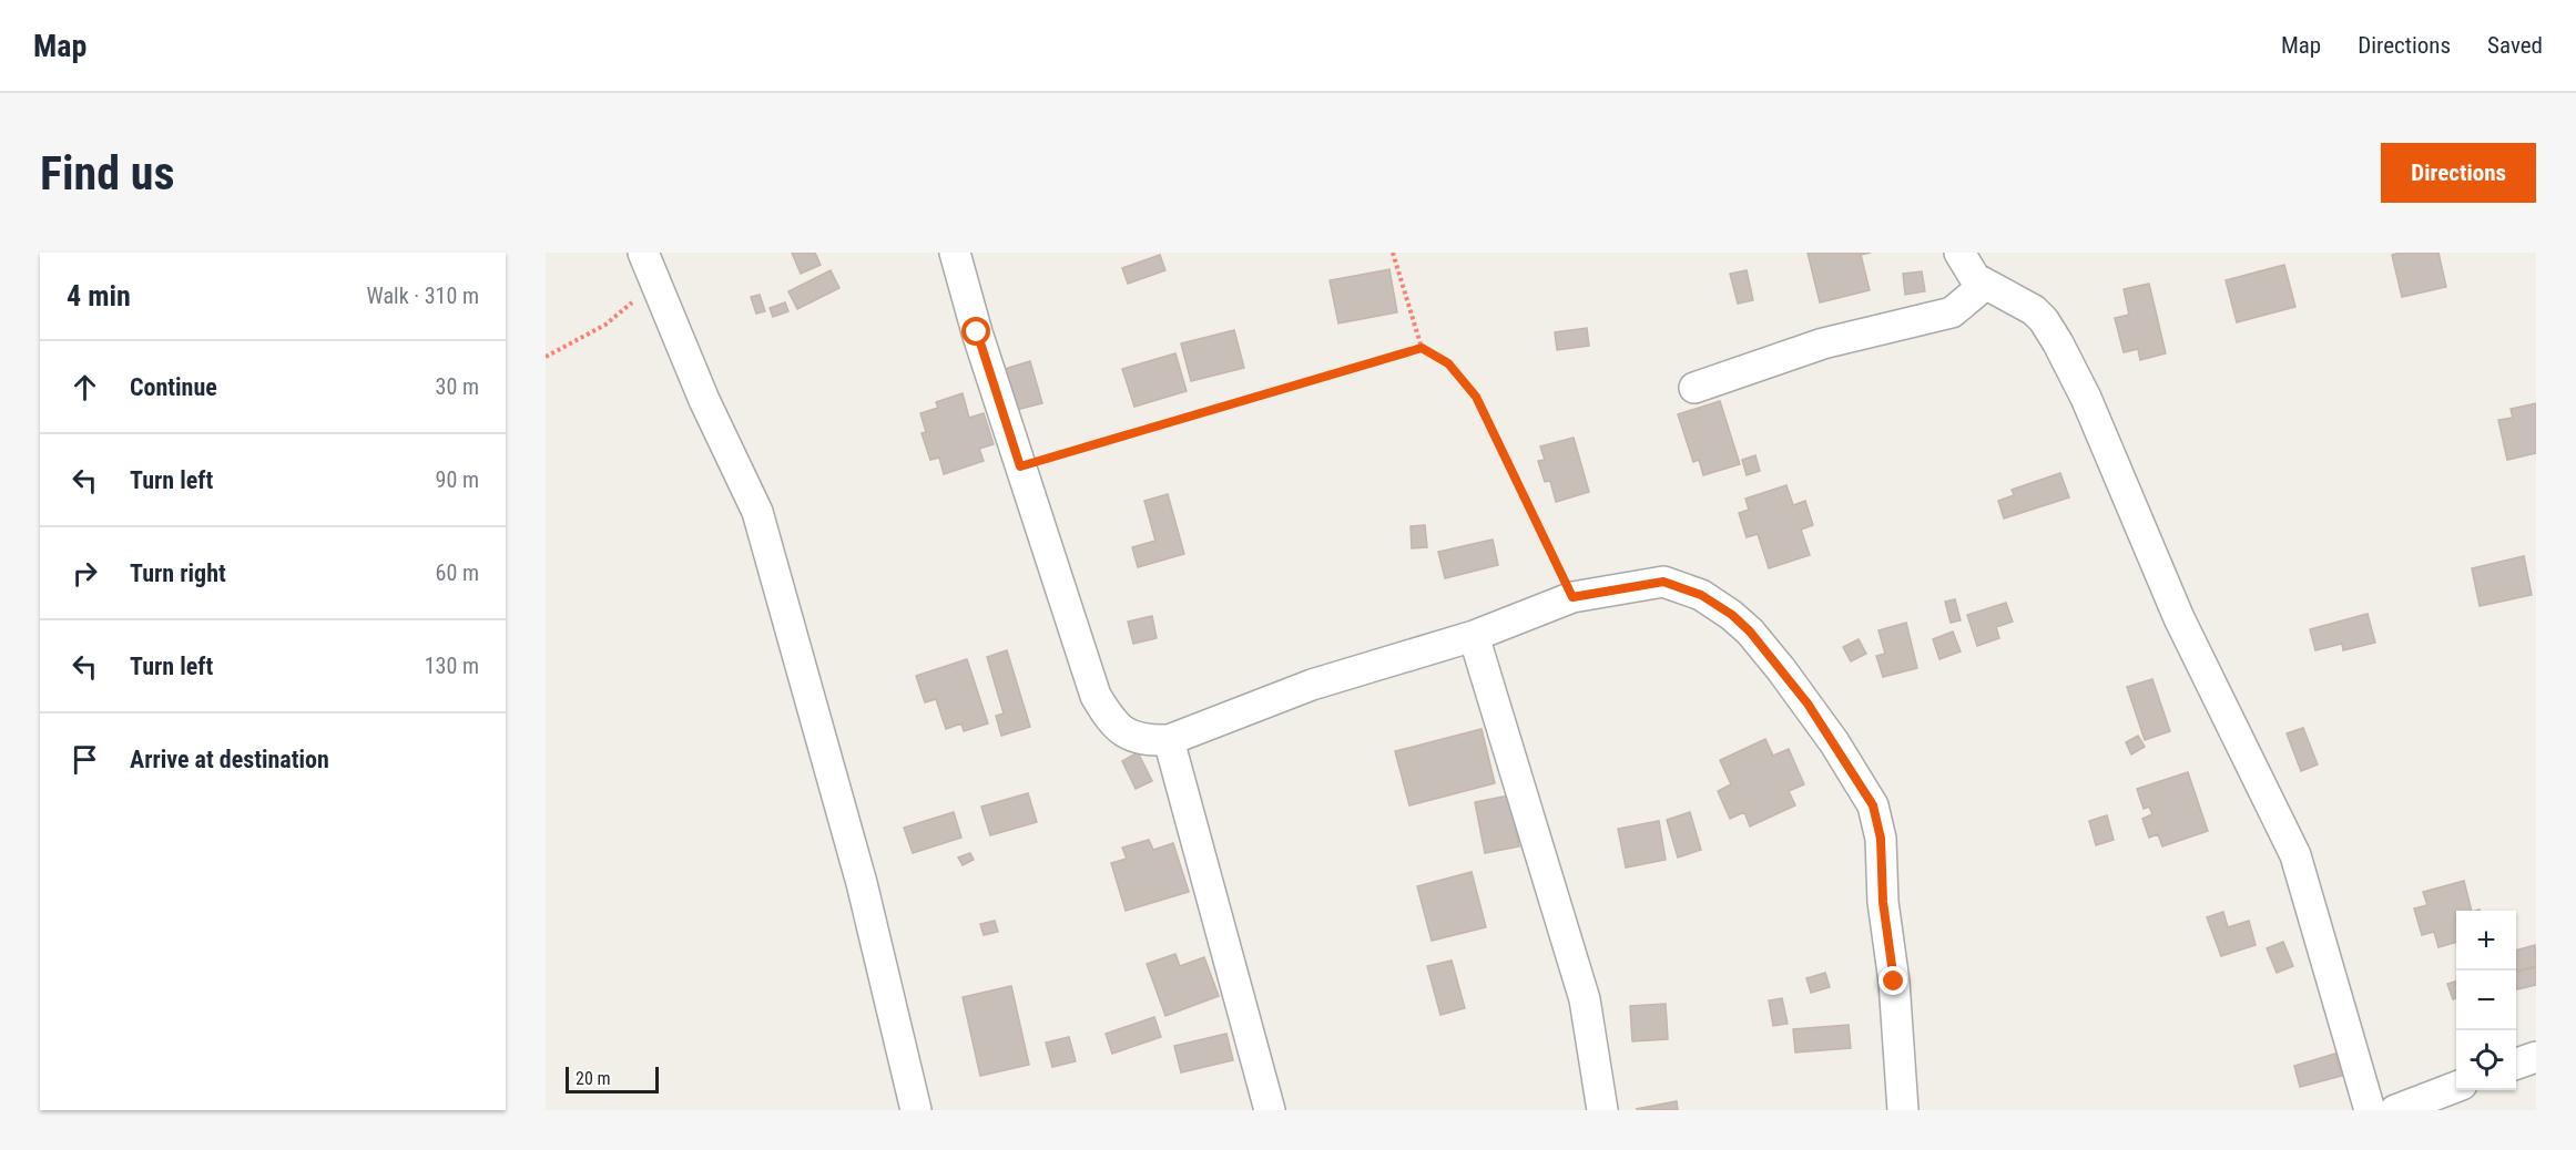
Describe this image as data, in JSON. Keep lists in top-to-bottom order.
{
  "scale_bar": "20 m",
  "page": {
    "header": "Map",
    "nav": ["Map", "Directions", "Saved"],
    "buttons": "Directions",
    "title": "Find us",
    "heading": ["4 min", "Walk · 310 m"],
    "list": [
      ["Continue", "30 m"],
      ["Turn left", "90 m"],
      ["Turn right", "60 m"],
      ["Turn left", "130 m"],
      "Arrive at destination"
    ],
    "map_buttons": ["+", "−"],
    "scale": "20 m"
  }
}
